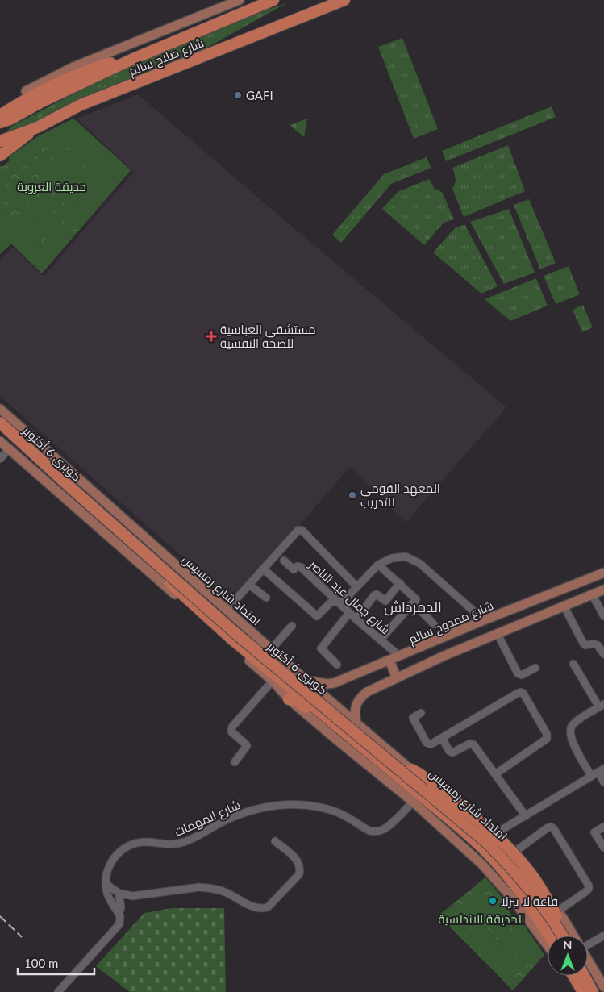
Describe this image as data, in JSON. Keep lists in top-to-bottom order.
{
  "streets": {
    "highway": ["شارع صلاح سالم", "كوبرى 6 أكتوبر"],
    "main road": ["امتداد شارع رمسيس", "شارع ممدوح سالم"],
    "street": ["شارع جمال عبد الناصر", "شارع المهمات"]
  },
  "crossings": [
    ["امتداد شارع رمسيس", "شارع ممدوح سالم"],
    ["شارع جمال عبد الناصر", "شارع ممدوح سالم"]
  ],
  "districts": ["الدمرداش"],
  "parks": ["حديقة العروبة", "الحديقة الاندلسية"],
  "places": {
    "other": ["GAFI", "المعهد القومى للتدريب", "قاعة لا بيرلا"],
    "health": ["مستشفى العباسية للصحة النفسية"]
  },
  "scale_bar": "100 m",
  "north": "top"
}
